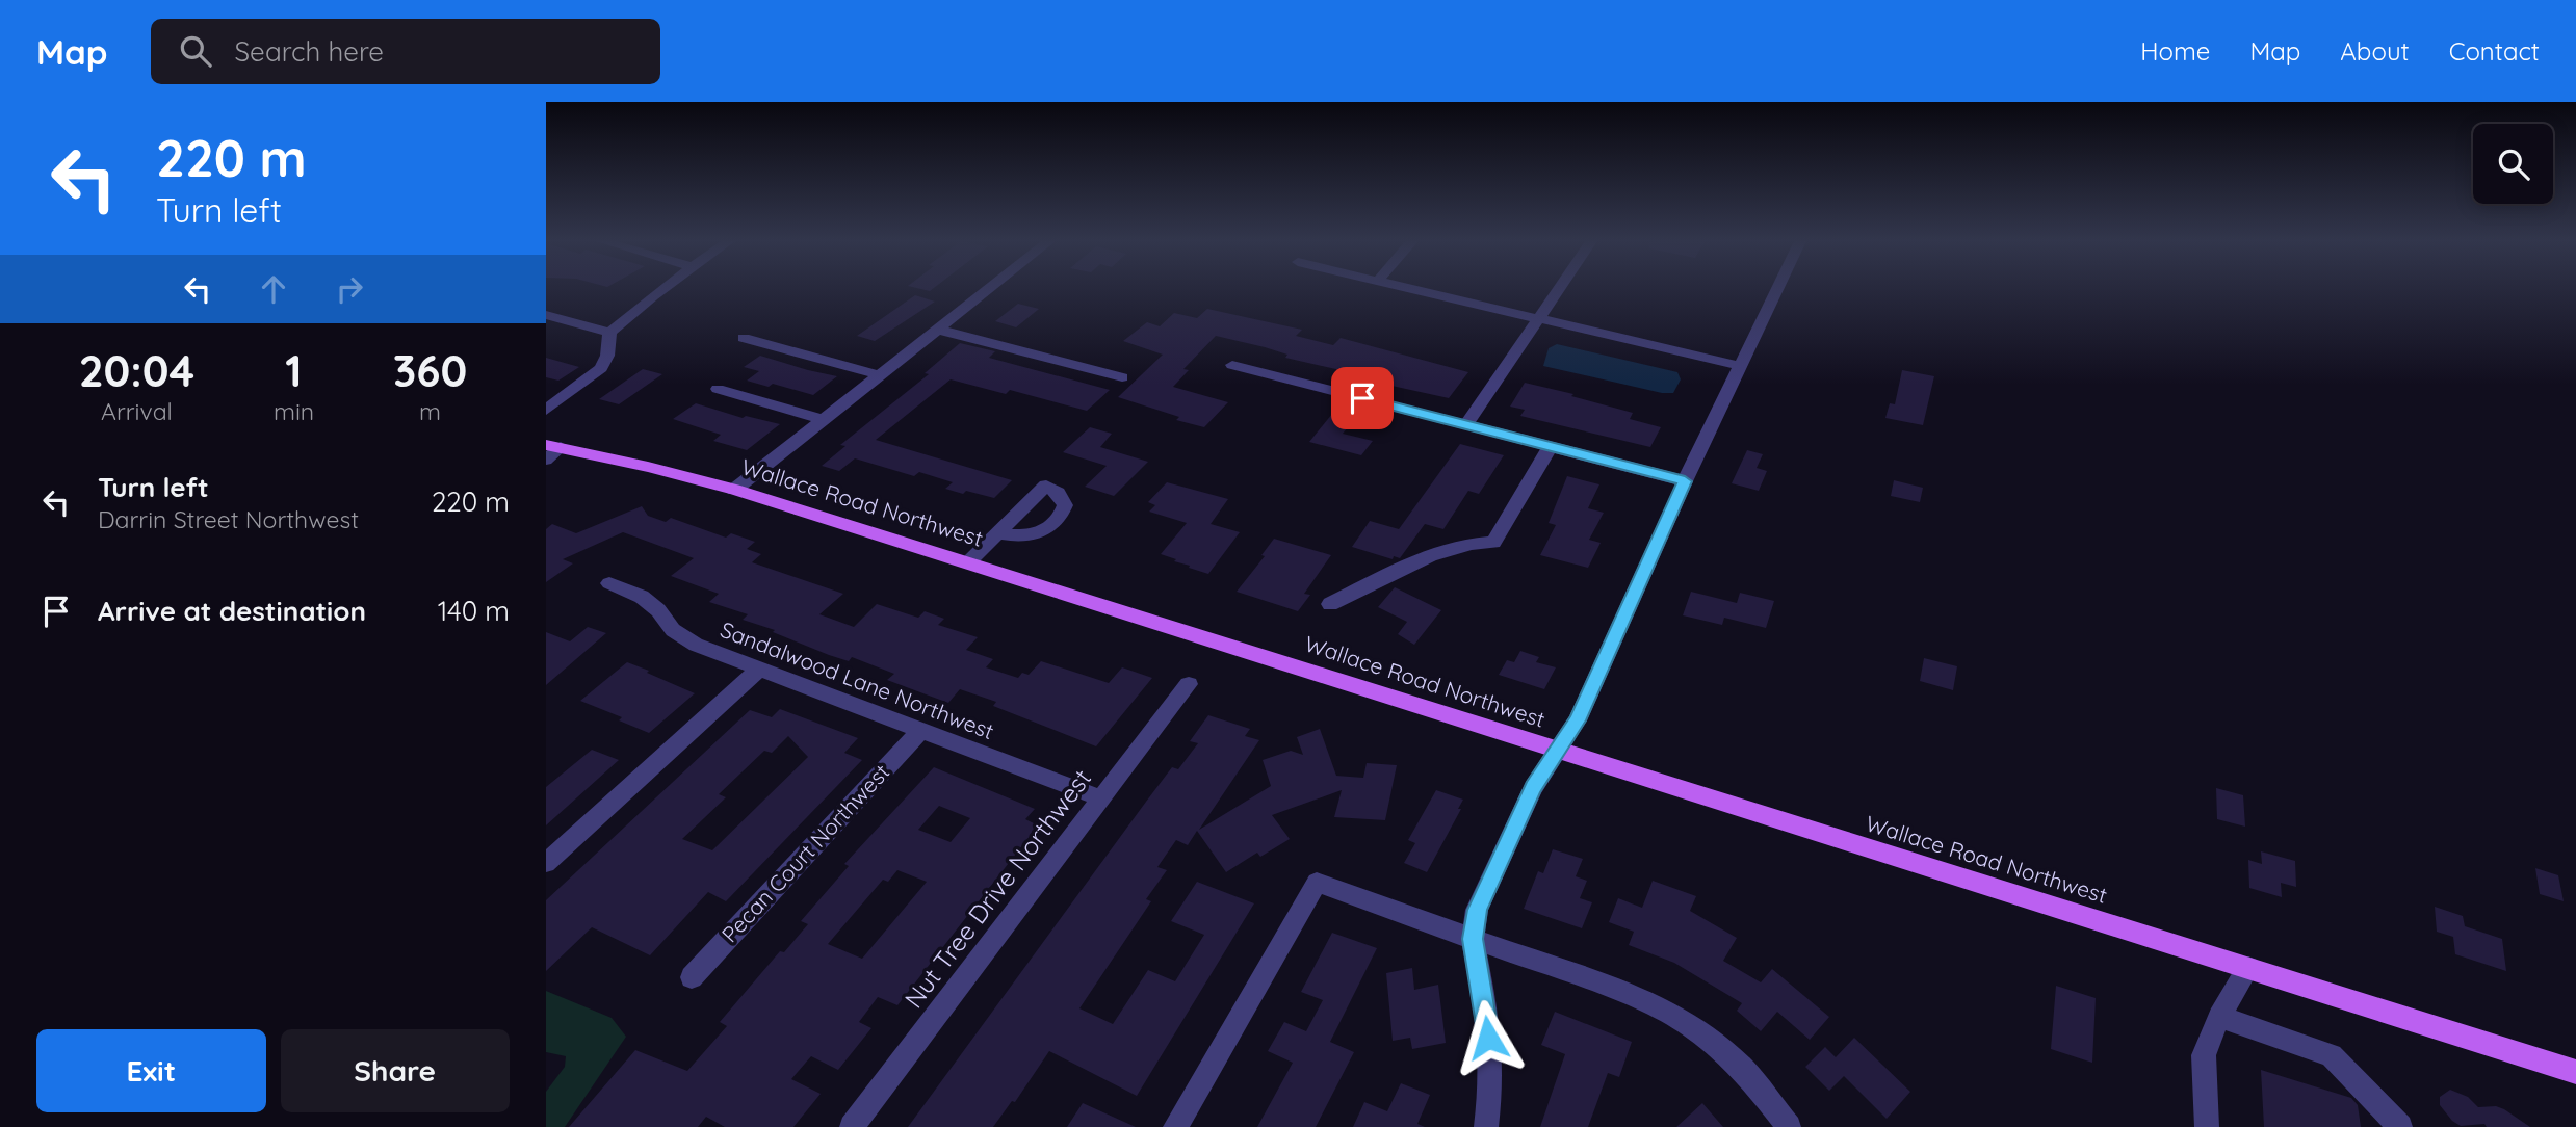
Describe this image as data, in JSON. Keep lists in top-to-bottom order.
{
  "streets": {
    "main road": ["Wallace Road Northwest"],
    "street": ["Sandalwood Lane Northwest", "Pecan Court Northwest", "Nut Tree Drive Northwest"]
  },
  "crossings": [
    ["Sandalwood Lane Northwest", "Pecan Court Northwest"],
    ["Sandalwood Lane Northwest", "Nut Tree Drive Northwest"]
  ],
  "page": {
    "header": "Map",
    "search": "Search here",
    "nav": [
      "Home",
      "Map",
      "About",
      "Contact"
    ],
    "turn": ["220 m", "Turn left"],
    "eta": [
      "20:04",
      "Arrival",
      "1",
      "min",
      "360",
      "m"
    ],
    "list": [
      {
        "name": "Turn left",
        "note": "Darrin Street Northwest",
        "value": "220 m"
      },
      {
        "name": "Arrive at destination",
        "value": "140 m"
      }
    ],
    "buttons": ["Exit", "Share"]
  }
}
